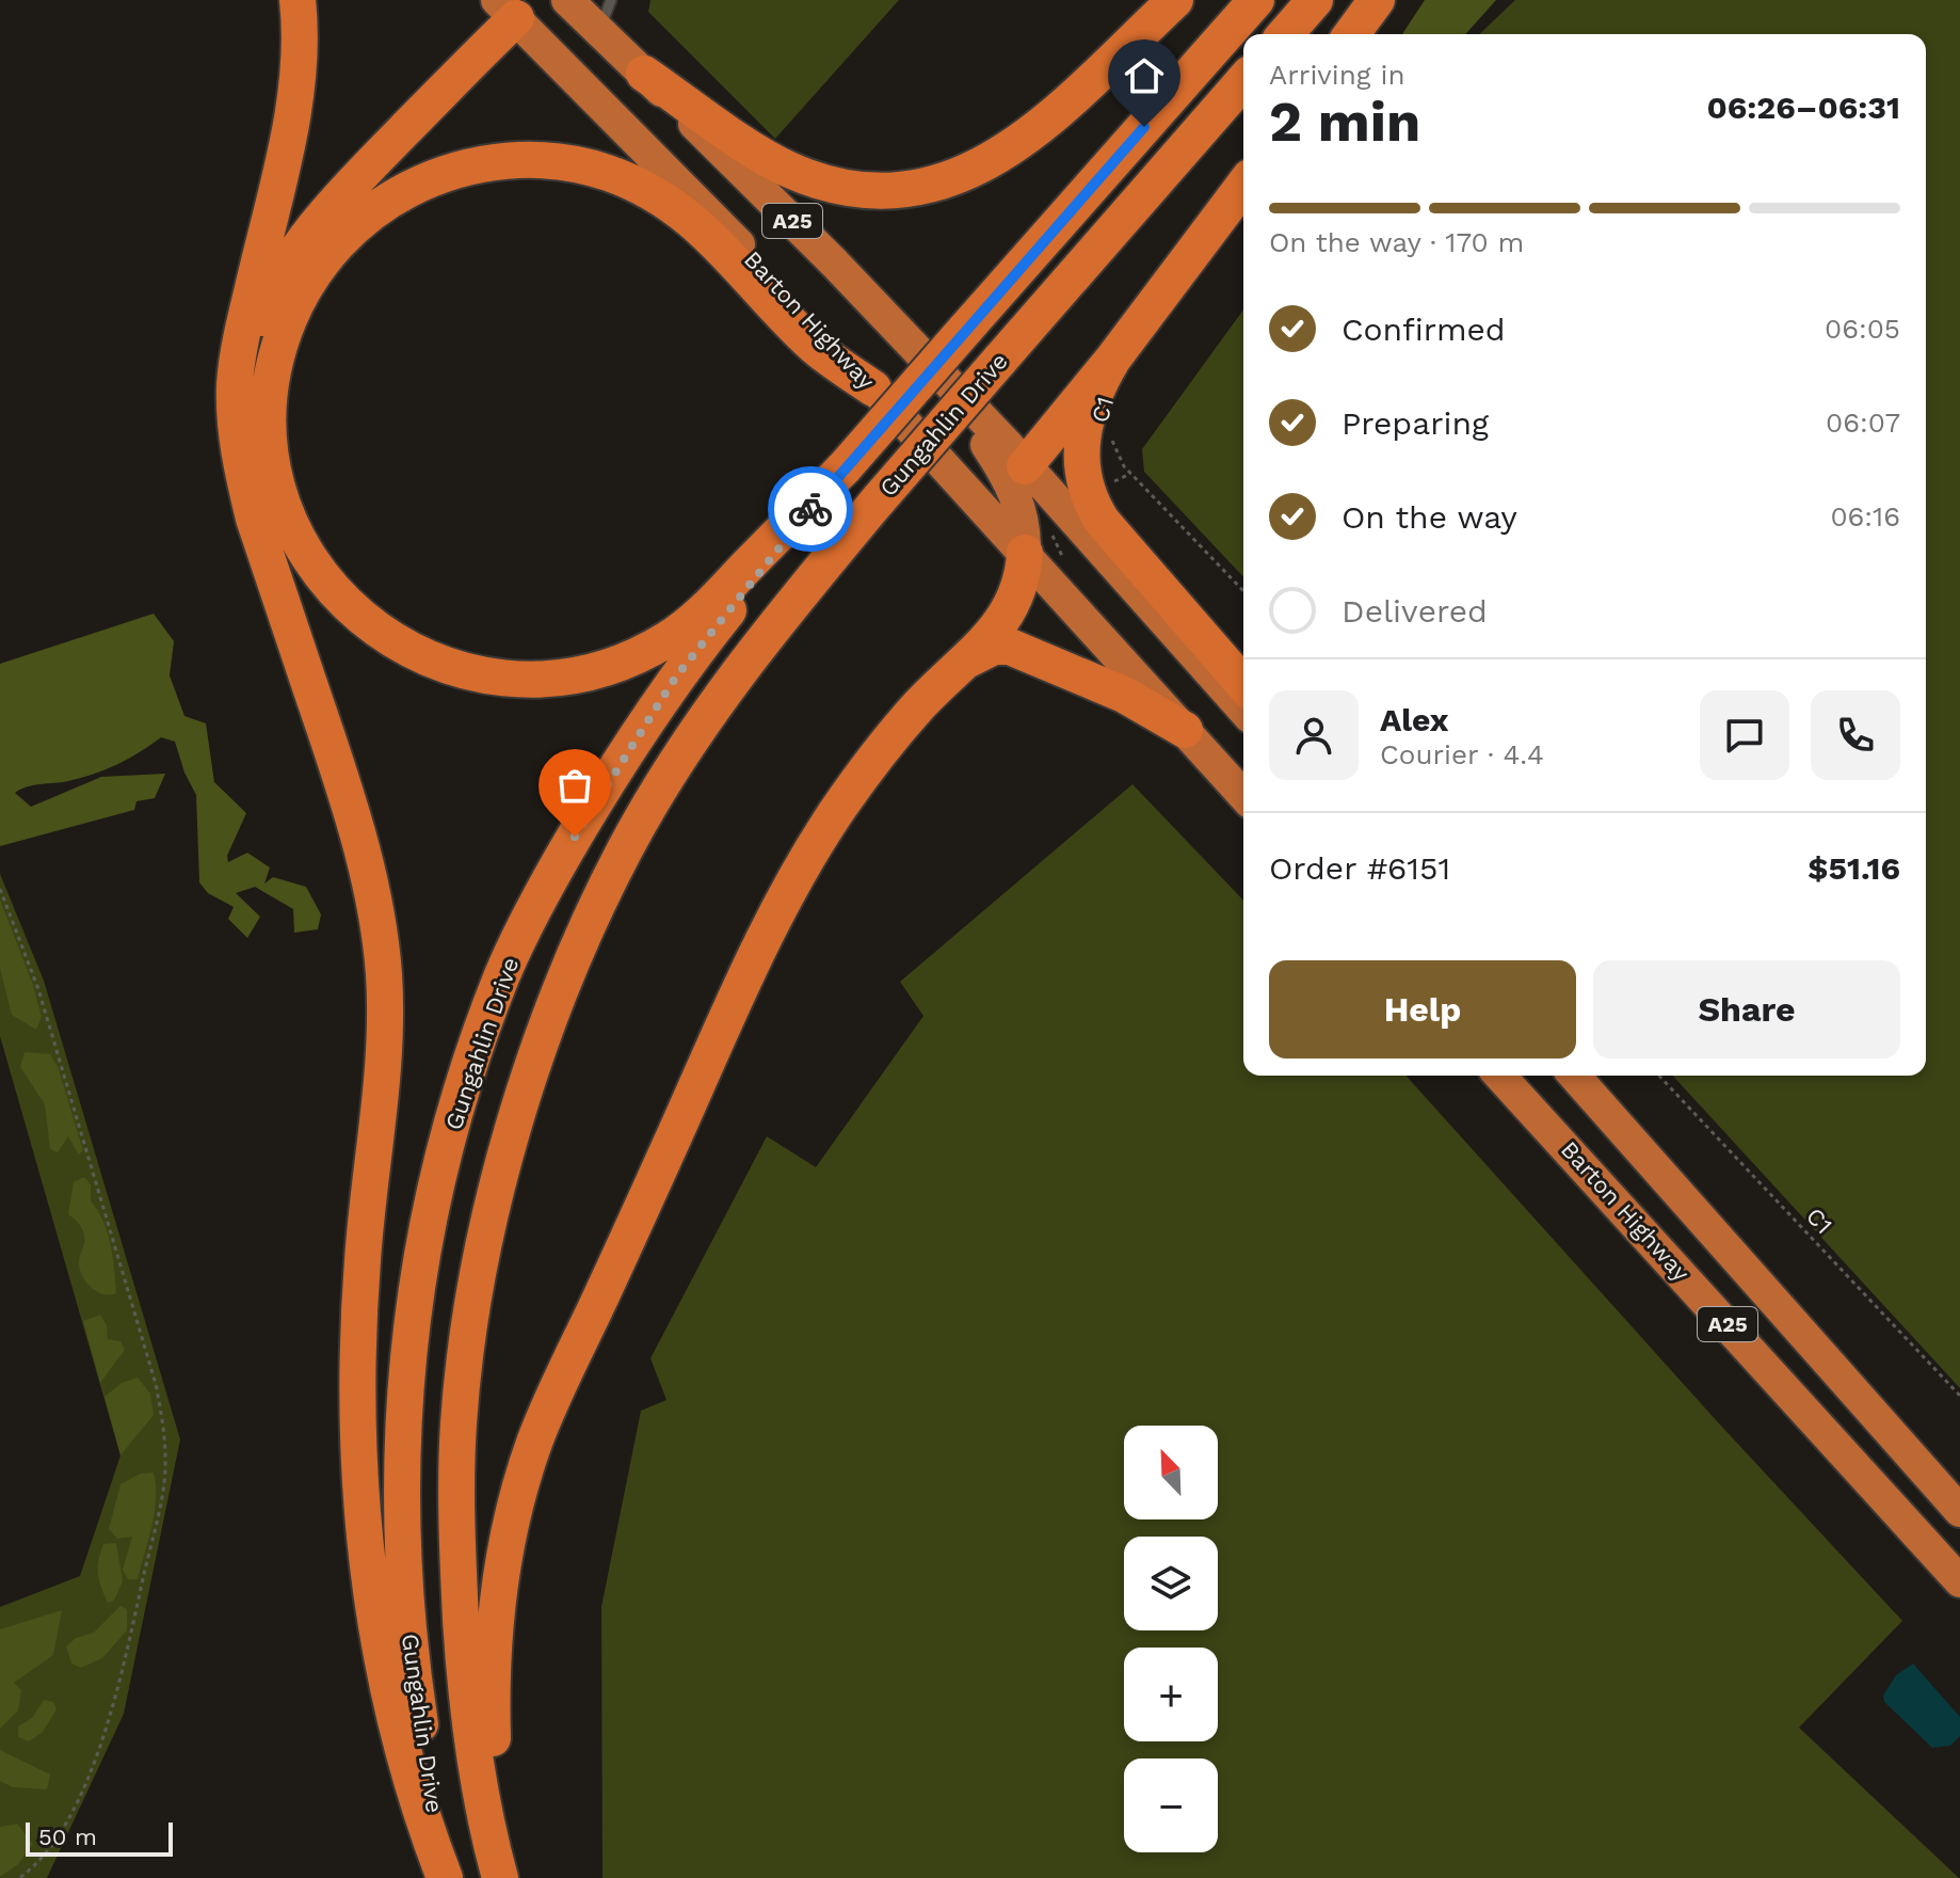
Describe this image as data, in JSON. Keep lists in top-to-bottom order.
{
  "streets": {
    "highway": ["A25", "Barton Highway", "Gungahlin Drive"],
    "path": ["C1"]
  },
  "scale_bar": "50 m",
  "north": "top left",
  "page": {
    "heading": ["2 min", "Arriving in", "06:26–06:31"],
    "panel": [
      "Alex",
      "Courier · 4.4",
      "Order #6151",
      "$51.16"
    ],
    "bar": "On the way · 170 m",
    "list": [
      ["Confirmed", "06:05"],
      ["Preparing", "06:07"],
      ["On the way", "06:16"],
      "Delivered"
    ],
    "buttons": ["Help", "Share"],
    "map_buttons": ["+", "−"],
    "scale": "50 m"
  }
}
